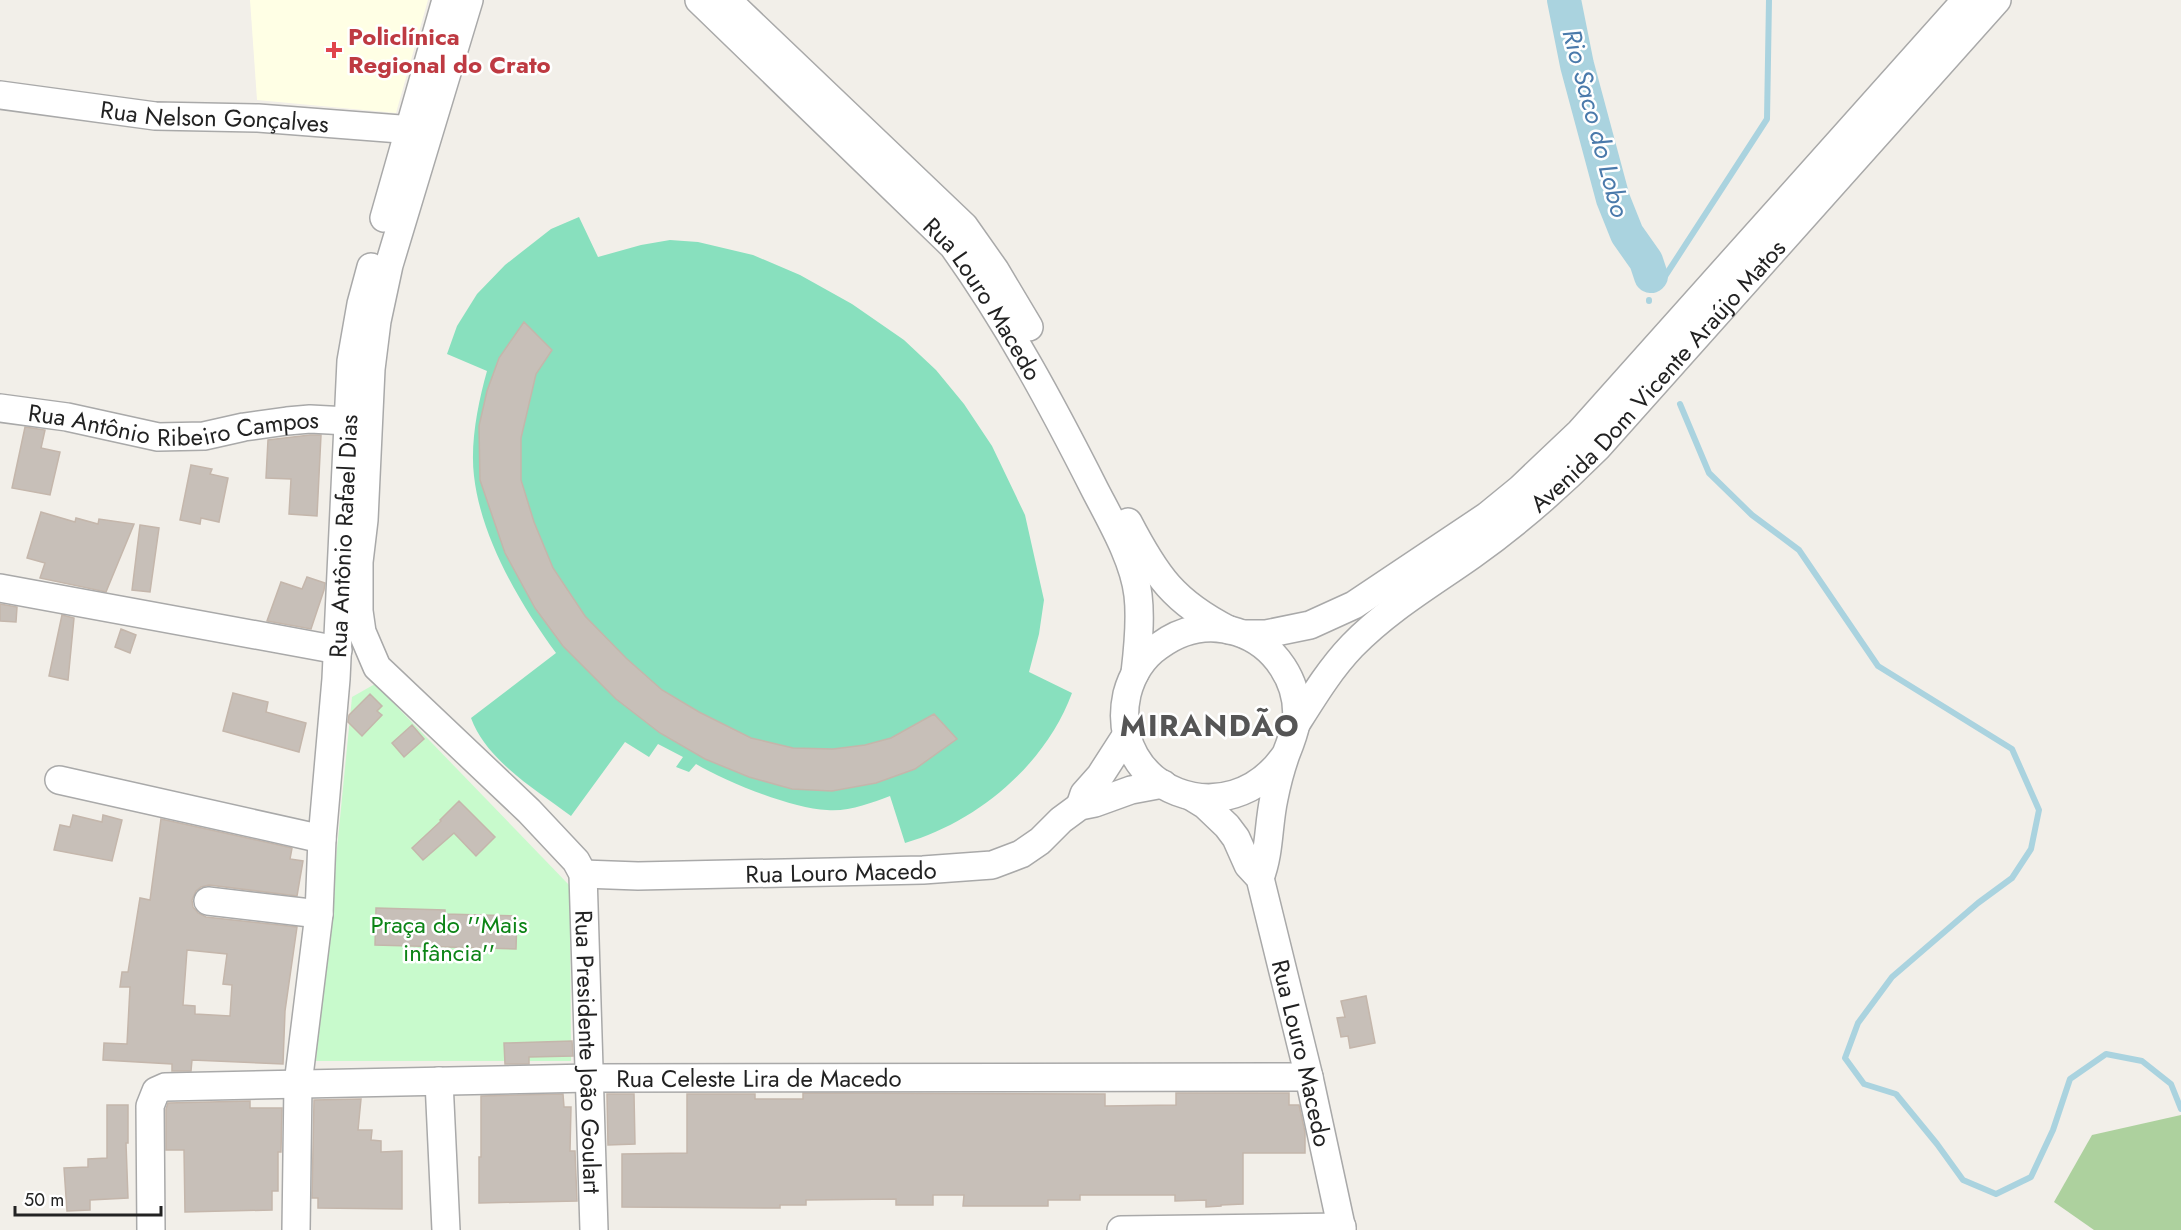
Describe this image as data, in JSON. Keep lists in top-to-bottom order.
{
  "streets": {
    "street": [
      "Rua Nelson Gonçalves",
      "Rua Louro Macedo",
      "Avenida Dom Vicente Araújo Matos",
      "Rua Antônio Ribeiro Campos",
      "Rua Antônio Rafael Dias",
      "Rua Presidente João Goulart",
      "Rua Celeste Lira de Macedo"
    ]
  },
  "crossings": [
    ["Rua Nelson Gonçalves", "Rua Antônio Rafael Dias"],
    ["Rua Louro Macedo", "Avenida Dom Vicente Araújo Matos"],
    ["Rua Louro Macedo", "Rua Antônio Rafael Dias"],
    ["Rua Louro Macedo", "Rua Presidente João Goulart"],
    ["Rua Louro Macedo", "Rua Celeste Lira de Macedo"],
    ["Rua Antônio Ribeiro Campos", "Rua Antônio Rafael Dias"],
    ["Rua Antônio Rafael Dias", "Rua Presidente João Goulart"],
    ["Rua Antônio Rafael Dias", "Rua Celeste Lira de Macedo"],
    ["Rua Presidente João Goulart", "Rua Celeste Lira de Macedo"]
  ],
  "districts": ["MIRANDÃO"],
  "water": ["Rio Saco do Lobo"],
  "parks": ["Praça do ''Mais infância''"],
  "places": {
    "health": ["Policlínica Regional do Crato"]
  },
  "scale_bar": "50 m"
}
